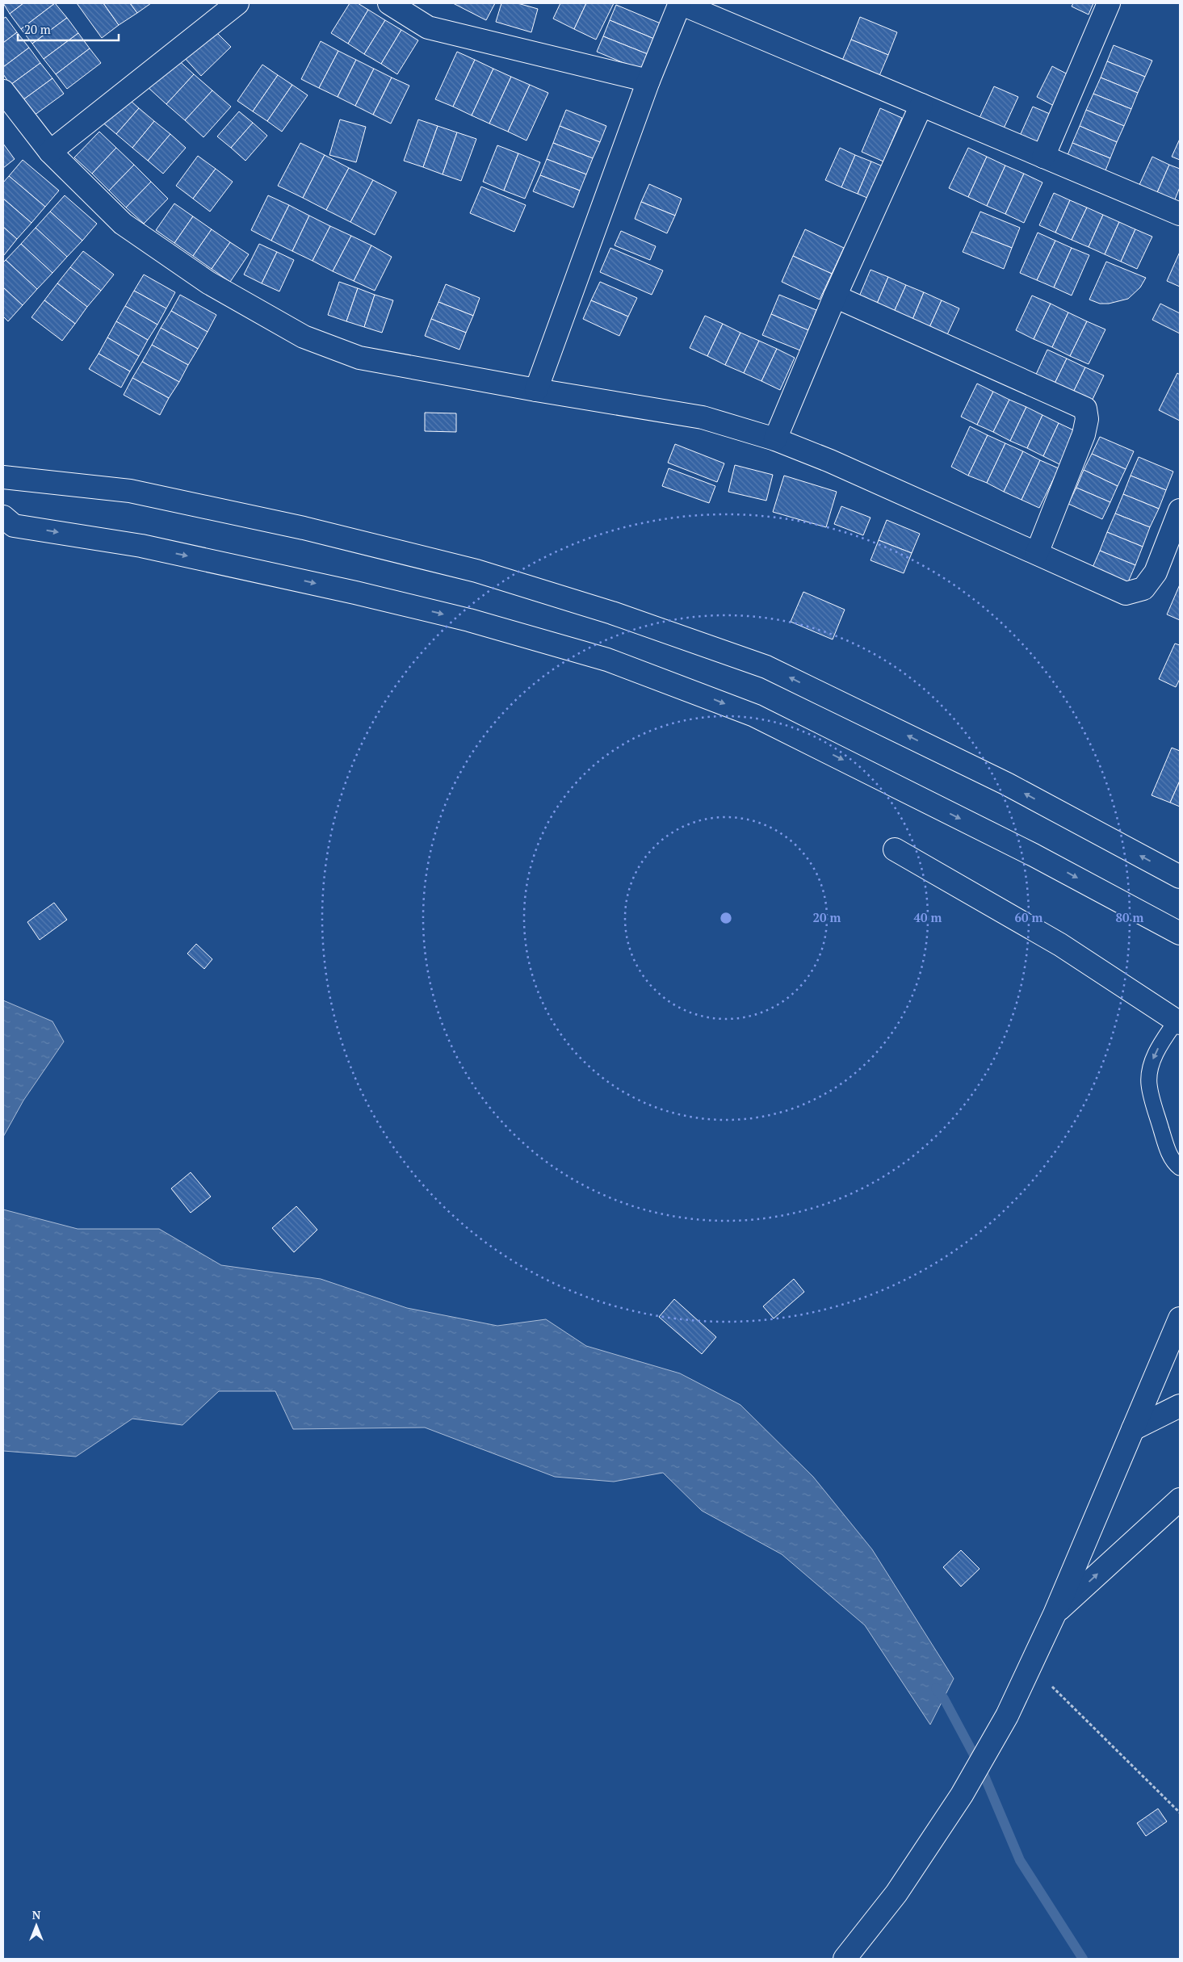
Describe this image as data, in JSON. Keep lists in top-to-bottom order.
{
  "scale_bar": "20 m",
  "north": "top",
  "rings": [
    "20 m",
    "40 m",
    "60 m",
    "80 m"
  ]
}
